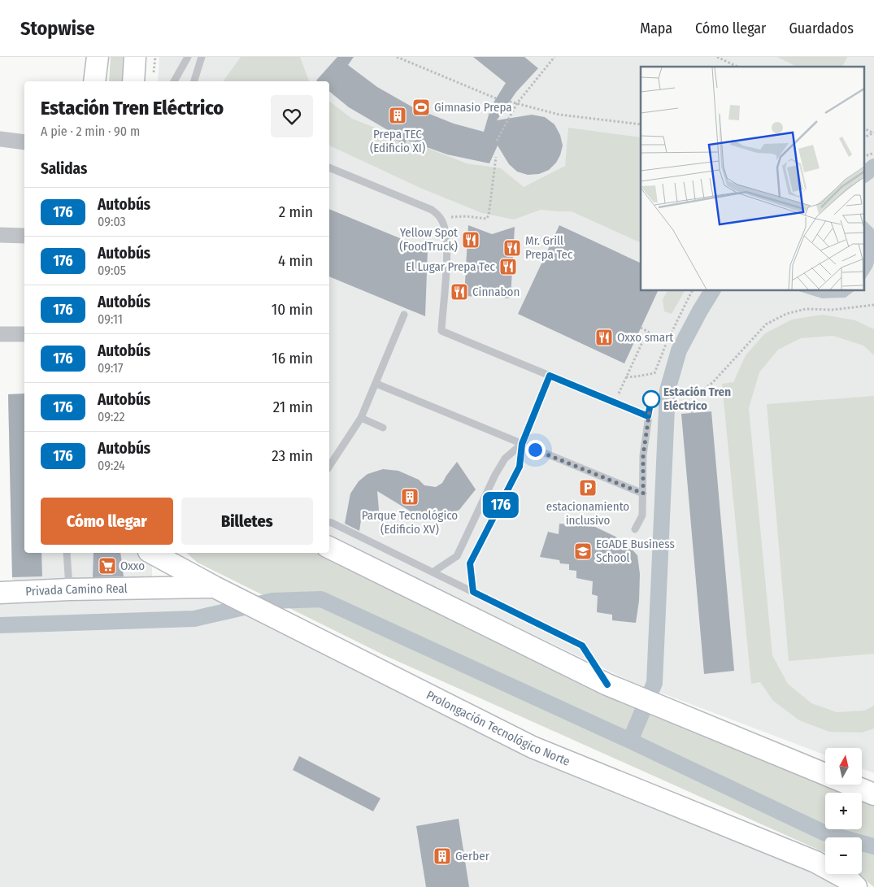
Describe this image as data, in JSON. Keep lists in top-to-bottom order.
{
  "streets": {
    "main road": ["Privada Camino Real", "Prolongación Tecnológico Norte"]
  },
  "crossings": [
    ["Privada Camino Real", "Prolongación Tecnológico Norte"]
  ],
  "places": {
    "sports": ["Gimnasio Prepa"],
    "building": ["Prepa TEC (Edificio XI)", "Parque Tecnológico (Edificio XV)", "Gerber"],
    "restaurant": [
      "Yellow Spot (FoodTruck)",
      "Mr. Grill Prepa Tec",
      "El Lugar Prepa Tec",
      "Cinnabon",
      "Oxxo smart"
    ],
    "other": ["Estación Tren Eléctrico"],
    "parking": ["estacionamiento inclusivo"],
    "school or university": ["EGADE Business School"],
    "supermarket": ["Oxxo"]
  },
  "lines": ["bus line 176"],
  "north": "top",
  "page": {
    "header": "Stopwise",
    "nav": ["Mapa", "Cómo llegar", "Guardados"],
    "on_map": "176",
    "heading": [
      ["Estación Tren Eléctrico", "A pie · 2 min · 90 m"],
      "Salidas"
    ],
    "list": [
      {
        "mark": "176",
        "name": "Autobús",
        "note": "09:03",
        "value": "2 min"
      },
      {
        "mark": "176",
        "name": "Autobús",
        "note": "09:05",
        "value": "4 min"
      },
      {
        "mark": "176",
        "name": "Autobús",
        "note": "09:11",
        "value": "10 min"
      },
      {
        "mark": "176",
        "name": "Autobús",
        "note": "09:17",
        "value": "16 min"
      },
      {
        "mark": "176",
        "name": "Autobús",
        "note": "09:22",
        "value": "21 min"
      },
      {
        "mark": "176",
        "name": "Autobús",
        "note": "09:24",
        "value": "23 min"
      }
    ],
    "buttons": ["Cómo llegar", "Billetes"],
    "map_buttons": ["+", "−"]
  }
}
